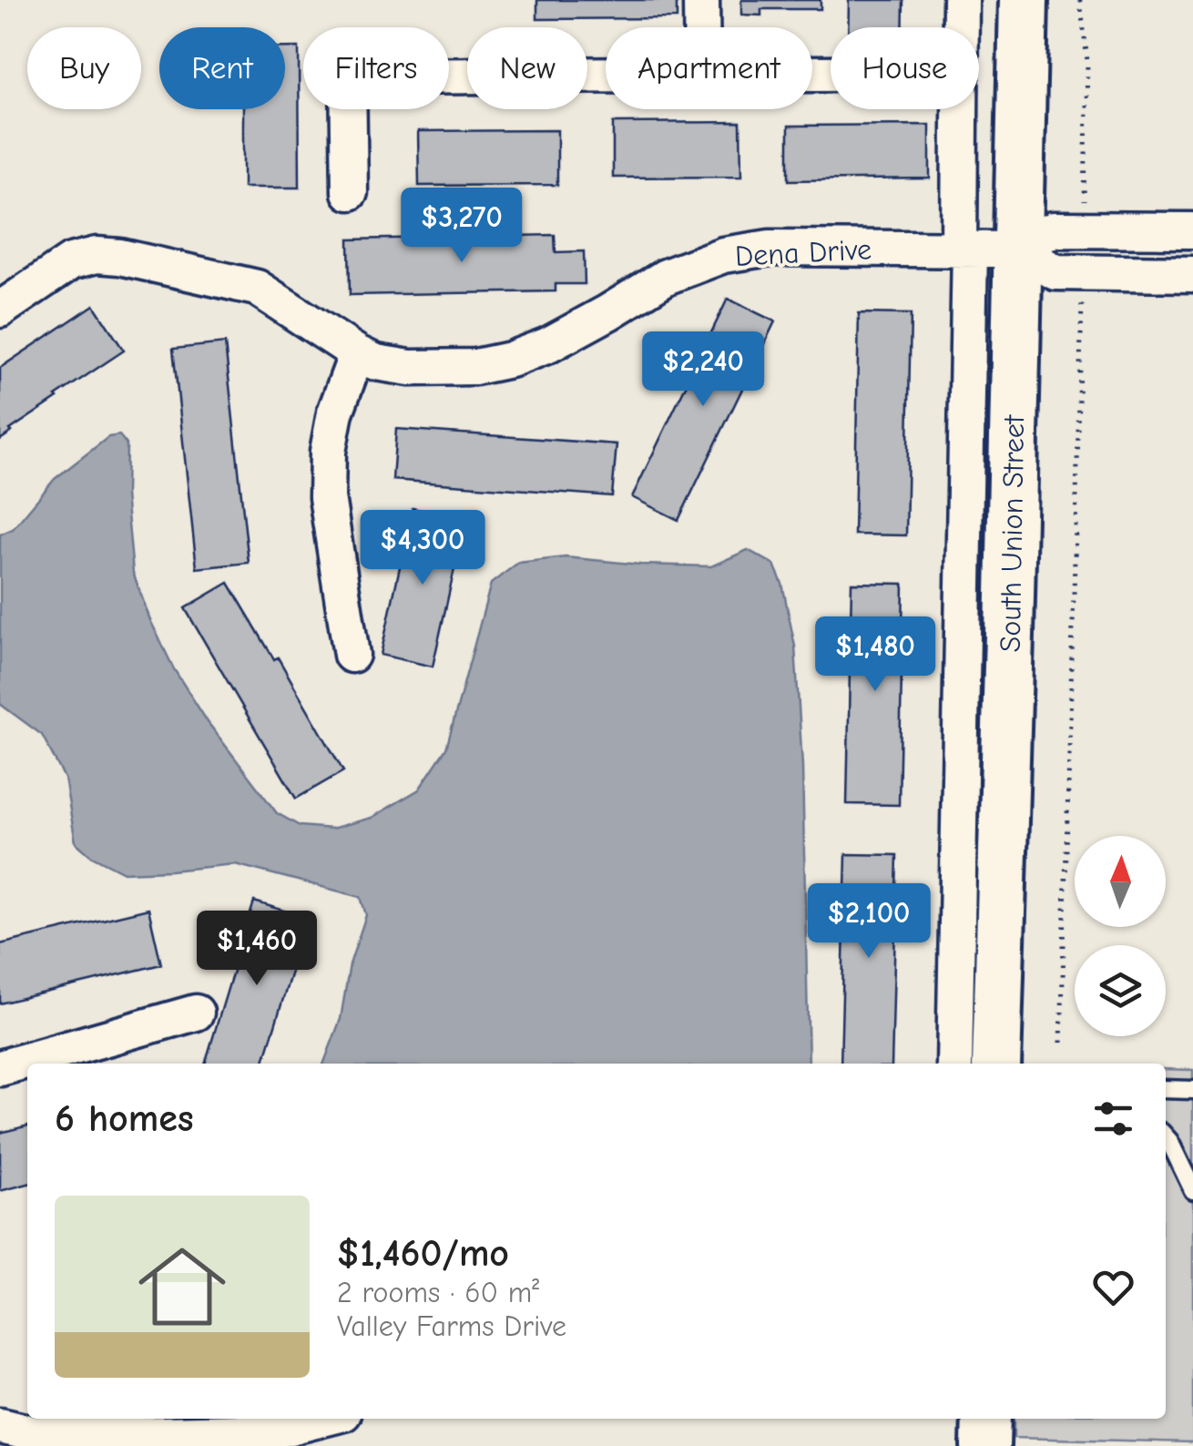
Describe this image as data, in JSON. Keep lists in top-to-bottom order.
{
  "streets": {
    "street": ["Dena Drive", "South Union Street"]
  },
  "crossings": [
    ["Dena Drive", "South Union Street"]
  ],
  "north": "top",
  "page": {
    "chip": [
      "Buy",
      "Rent",
      "Filters",
      "New",
      "Apartment",
      "House"
    ],
    "price": [
      "$3,270",
      "$2,240",
      "$4,300",
      "$1,480",
      "$2,100",
      "$1,460"
    ],
    "heading": "6 homes",
    "list": [
      {
        "name": "$1,460/mo",
        "note": "2 rooms · 60 m² · Valley Farms Drive"
      }
    ]
  }
}
